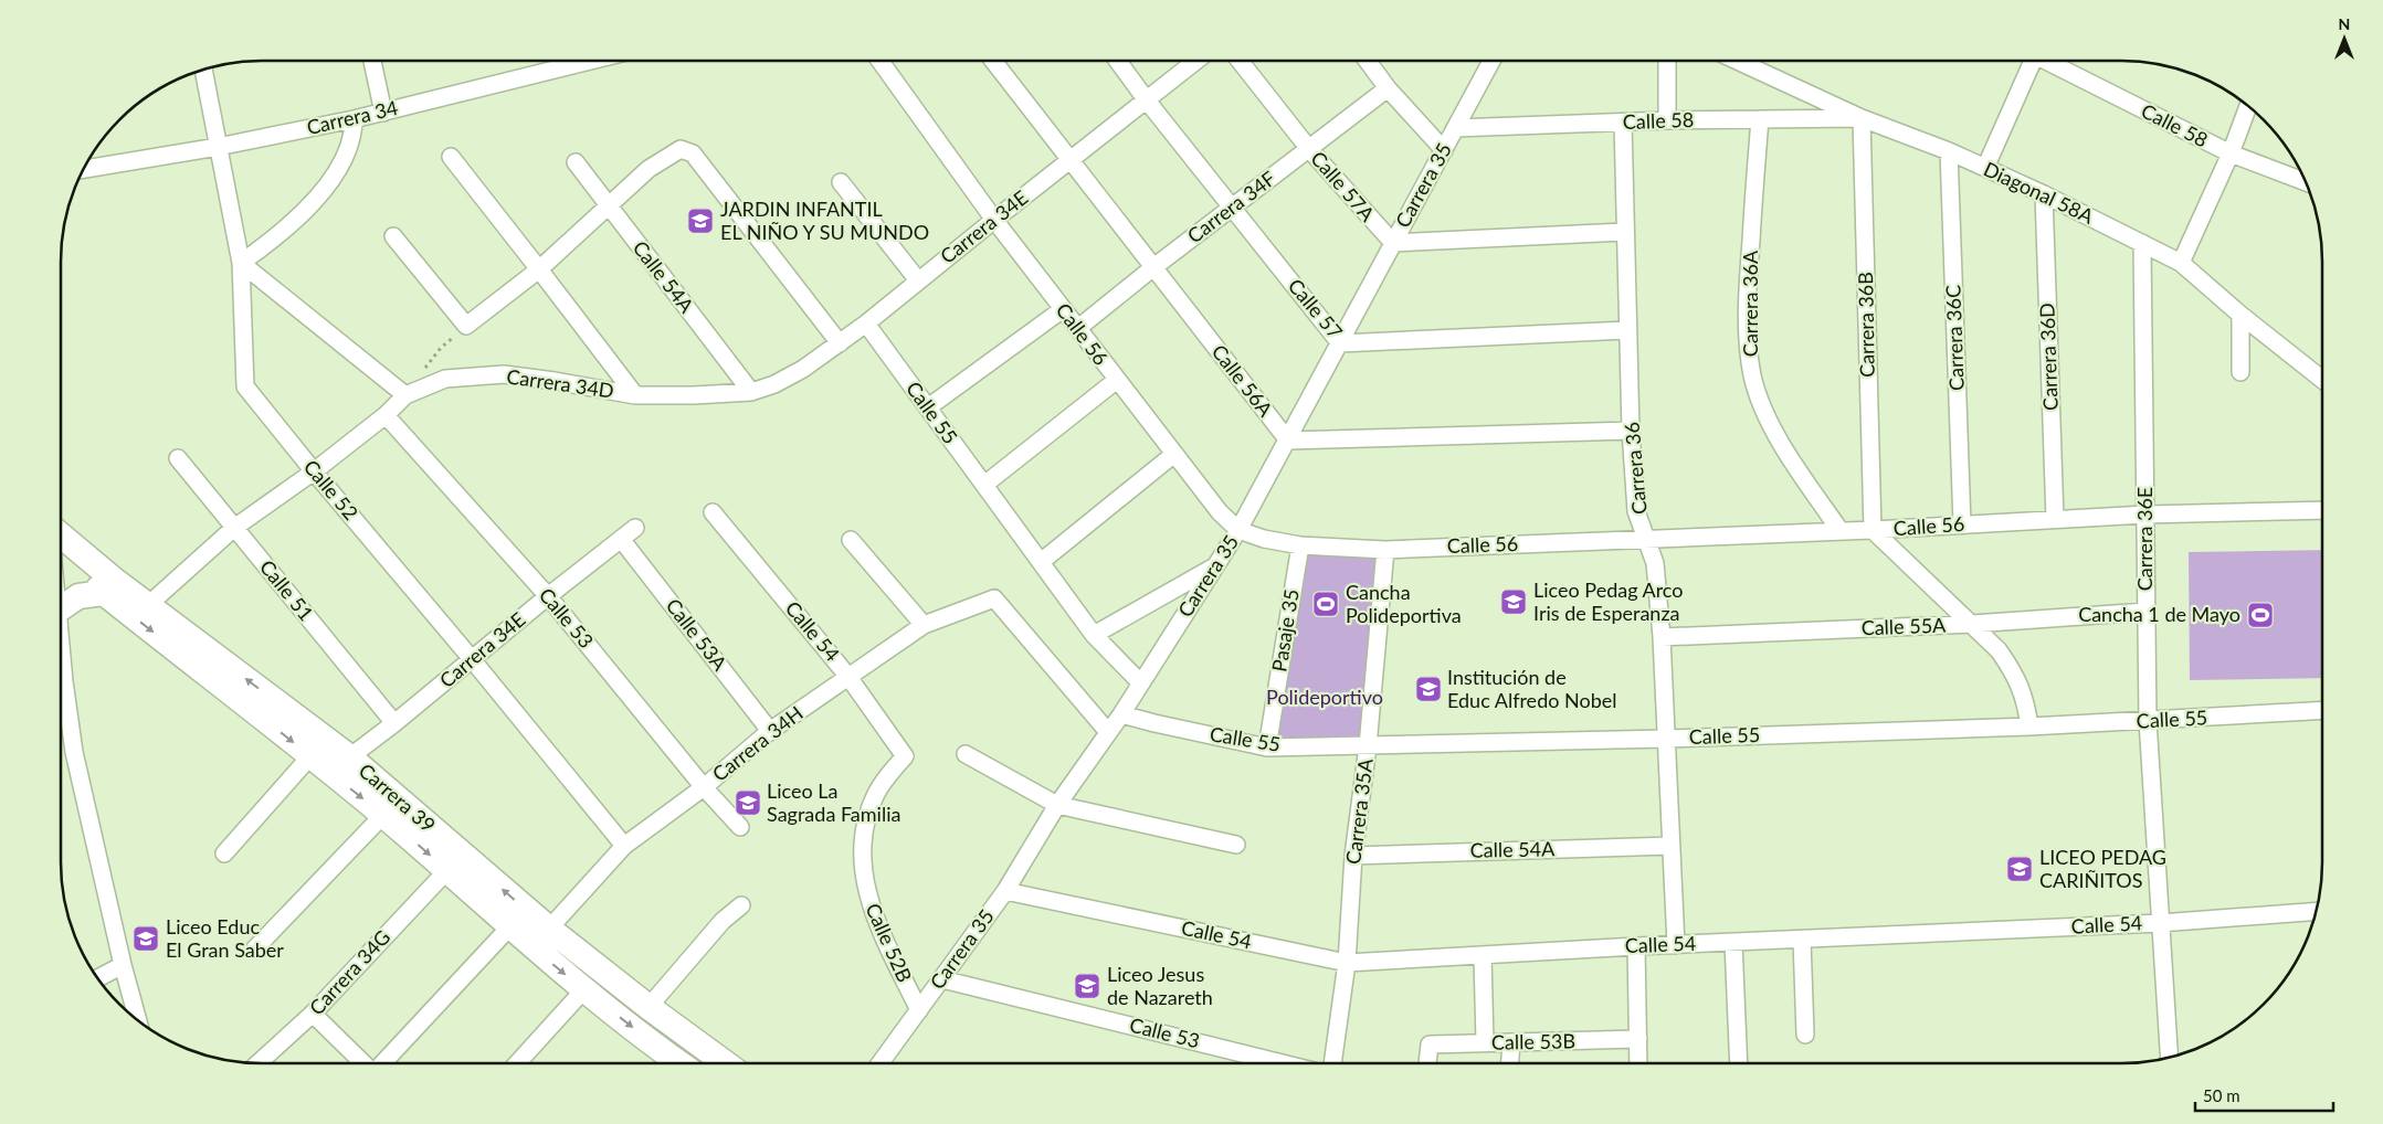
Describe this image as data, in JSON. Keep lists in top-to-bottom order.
{
  "streets": {
    "main road": ["Carrera 39"],
    "street": [
      "Carrera 34",
      "Calle 58",
      "Carrera 35",
      "Calle 57A",
      "Diagonal 58A",
      "Carrera 34F",
      "Carrera 34E",
      "Calle 54A",
      "Carrera 36A",
      "Calle 57",
      "Carrera 36B",
      "Calle 56",
      "Carrera 36C",
      "Carrera 36D",
      "Calle 56A",
      "Carrera 34D",
      "Calle 55",
      "Carrera 36",
      "Calle 52",
      "Carrera 36E",
      "Calle 51",
      "Calle 53",
      "Calle 55A",
      "Pasaje 35",
      "Calle 54",
      "Calle 53A",
      "Carrera 34H",
      "Carrera 35A",
      "Calle 52B",
      "Carrera 34G",
      "Calle 53B"
    ]
  },
  "crossings": [
    ["Carrera 34", "Calle 52"],
    ["Calle 58", "Carrera 35"],
    ["Calle 58", "Diagonal 58A"],
    ["Calle 58", "Carrera 36A"],
    ["Calle 58", "Carrera 36B"],
    ["Calle 58", "Carrera 36"],
    ["Carrera 35", "Calle 57A"],
    ["Carrera 35", "Calle 57"],
    ["Carrera 35", "Calle 56"],
    ["Carrera 35", "Calle 56A"],
    ["Carrera 35", "Calle 55"],
    ["Carrera 35", "Calle 53"],
    ["Carrera 35", "Calle 54"],
    ["Carrera 35", "Carrera 34H"],
    ["Carrera 35", "Calle 52B"],
    ["Calle 57A", "Carrera 34F"],
    ["Diagonal 58A", "Carrera 36B"],
    ["Diagonal 58A", "Carrera 36C"],
    ["Diagonal 58A", "Carrera 36D"],
    ["Diagonal 58A", "Carrera 36E"],
    ["Carrera 34F", "Calle 57"],
    ["Carrera 34F", "Calle 56"],
    ["Carrera 34F", "Calle 56A"],
    ["Carrera 34E", "Calle 54A"],
    ["Carrera 34E", "Calle 57"],
    ["Carrera 34E", "Calle 56"],
    ["Carrera 34E", "Calle 56A"],
    ["Carrera 34E", "Carrera 34D"],
    ["Carrera 34E", "Calle 55"],
    ["Carrera 34E", "Calle 52"],
    ["Carrera 34E", "Calle 51"],
    ["Carrera 34E", "Calle 53"],
    ["Carrera 34E", "Calle 53A"],
    ["Carrera 34E", "Carrera 39"],
    ["Calle 54A", "Carrera 34D"],
    ["Calle 54A", "Carrera 36"],
    ["Calle 54A", "Carrera 35A"],
    ["Carrera 36A", "Calle 56"],
    ["Calle 57", "Carrera 36"],
    ["Carrera 36B", "Calle 56"],
    ["Calle 56", "Carrera 36C"],
    ["Calle 56", "Carrera 36D"],
    ["Calle 56", "Carrera 36"],
    ["Calle 56", "Carrera 36E"],
    ["Calle 56", "Pasaje 35"],
    ["Calle 56", "Carrera 35A"],
    ["Carrera 34D", "Calle 52"],
    ["Carrera 34D", "Calle 51"],
    ["Carrera 34D", "Calle 53"],
    ["Carrera 34D", "Carrera 39"],
    ["Calle 55", "Carrera 36"],
    ["Calle 55", "Carrera 36E"],
    ["Calle 55", "Pasaje 35"],
    ["Calle 55", "Carrera 35A"],
    ["Carrera 36", "Calle 55A"],
    ["Carrera 36", "Calle 54"],
    ["Calle 52", "Carrera 34H"],
    ["Carrera 36E", "Calle 55A"],
    ["Carrera 36E", "Calle 54"],
    ["Calle 53", "Carrera 34H"],
    ["Calle 54", "Carrera 34H"],
    ["Calle 54", "Carrera 35A"],
    ["Calle 54", "Calle 52B"],
    ["Calle 53A", "Carrera 34H"],
    ["Carrera 34H", "Carrera 39"],
    ["Carrera 39", "Carrera 34G"]
  ],
  "parks": ["Polideportivo"],
  "places": {
    "school or university": [
      "JARDIN INFANTIL EL NIÑO Y SU MUNDO",
      "Liceo Pedag Arco Iris de Esperanza",
      "Institución de Educ Alfredo Nobel",
      "Liceo La Sagrada Familia",
      "LICEO PEDAG CARIÑITOS",
      "Liceo Educ El Gran Saber",
      "Liceo Jesus de Nazareth"
    ],
    "sports": ["Cancha Polideportiva", "Cancha 1 de Mayo"]
  },
  "scale_bar": "50 m",
  "north": "top"
}
